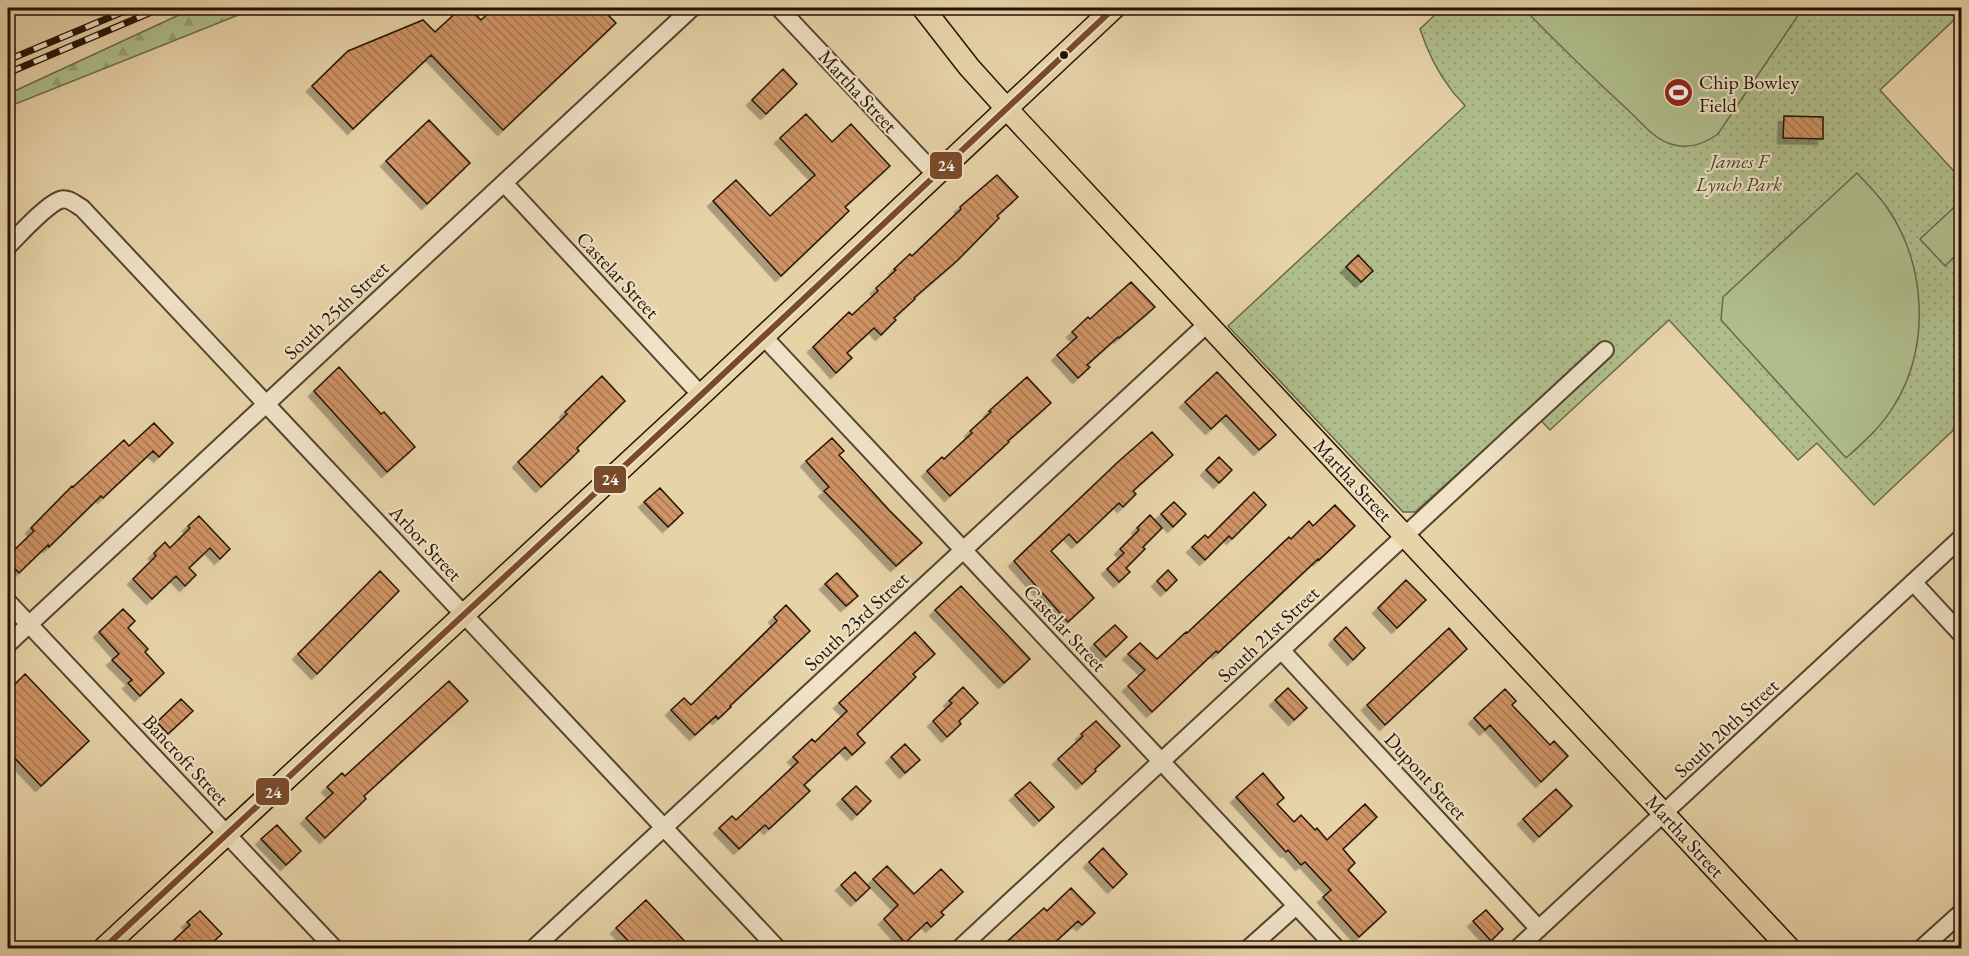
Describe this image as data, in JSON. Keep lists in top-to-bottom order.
{
  "streets": {
    "main road": ["Martha Street"],
    "street": [
      "Castelar Street",
      "South 25th Street",
      "Arbor Street",
      "South 23rd Street",
      "South 21st Street",
      "South 20th Street",
      "Bancroft Street",
      "Dupont Street"
    ]
  },
  "crossings": [
    ["Martha Street", "South 23rd Street"],
    ["Martha Street", "South 21st Street"],
    ["Martha Street", "South 20th Street"],
    ["Castelar Street", "South 25th Street"],
    ["Castelar Street", "South 23rd Street"],
    ["Castelar Street", "South 21st Street"],
    ["South 25th Street", "Arbor Street"],
    ["South 25th Street", "Bancroft Street"],
    ["Arbor Street", "South 23rd Street"],
    ["South 21st Street", "Dupont Street"],
    ["South 20th Street", "Dupont Street"]
  ],
  "parks": ["James F Lynch Park"],
  "places": {
    "sports": ["Chip Bowley Field"]
  },
  "lines": ["transit line 24"]
}
